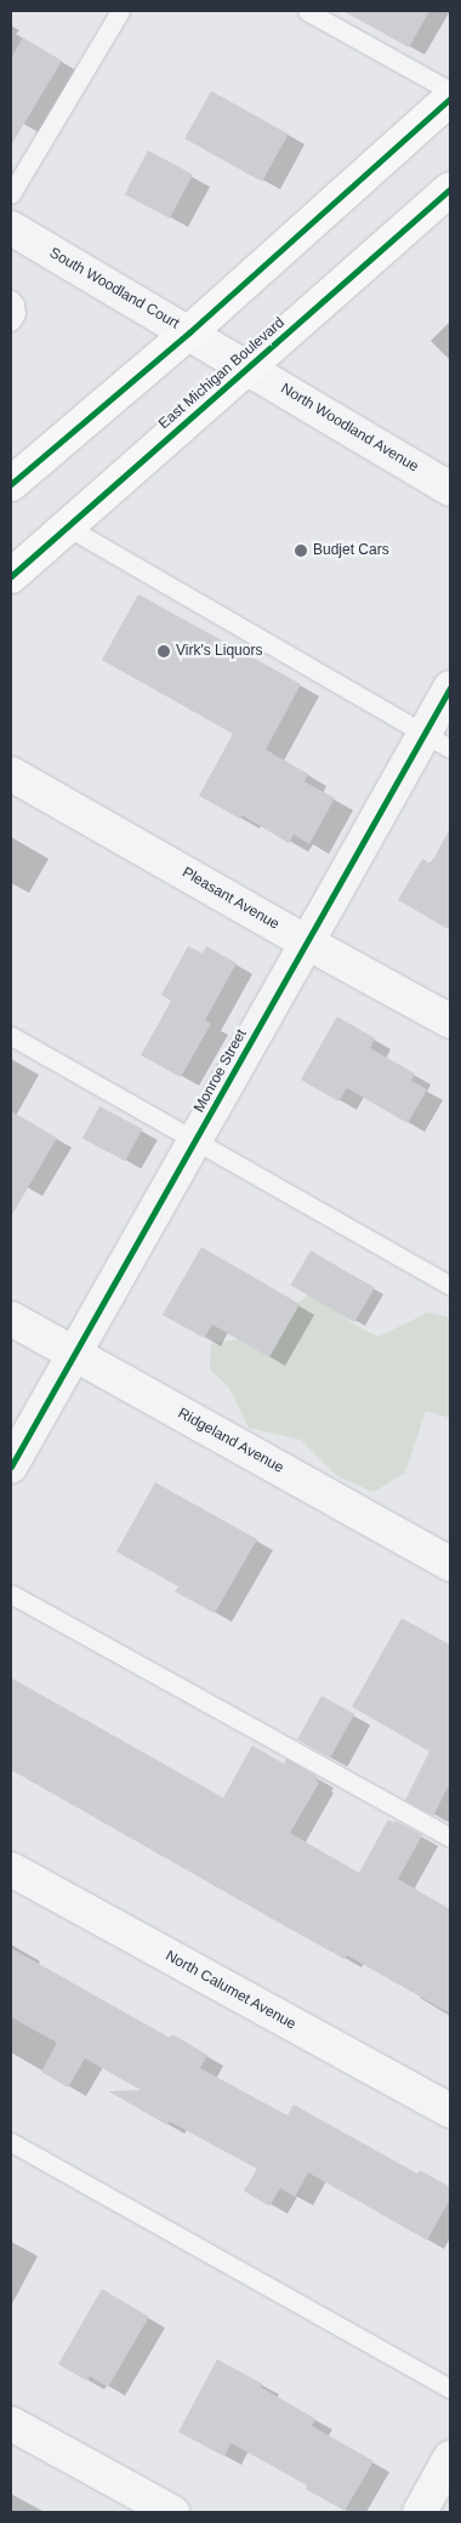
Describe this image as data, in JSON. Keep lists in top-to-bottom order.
{
  "streets": {
    "main road": ["East Michigan Boulevard"],
    "street": [
      "South Woodland Court",
      "North Woodland Avenue",
      "Pleasant Avenue",
      "Monroe Street",
      "Ridgeland Avenue",
      "North Calumet Avenue"
    ]
  },
  "crossings": [
    ["South Woodland Court", "East Michigan Boulevard"],
    ["South Woodland Court", "North Woodland Avenue"],
    ["East Michigan Boulevard", "North Woodland Avenue"],
    ["Pleasant Avenue", "Monroe Street"],
    ["Monroe Street", "Ridgeland Avenue"]
  ],
  "places": ["Budjet Cars", "Virk's Liquors"]
}
